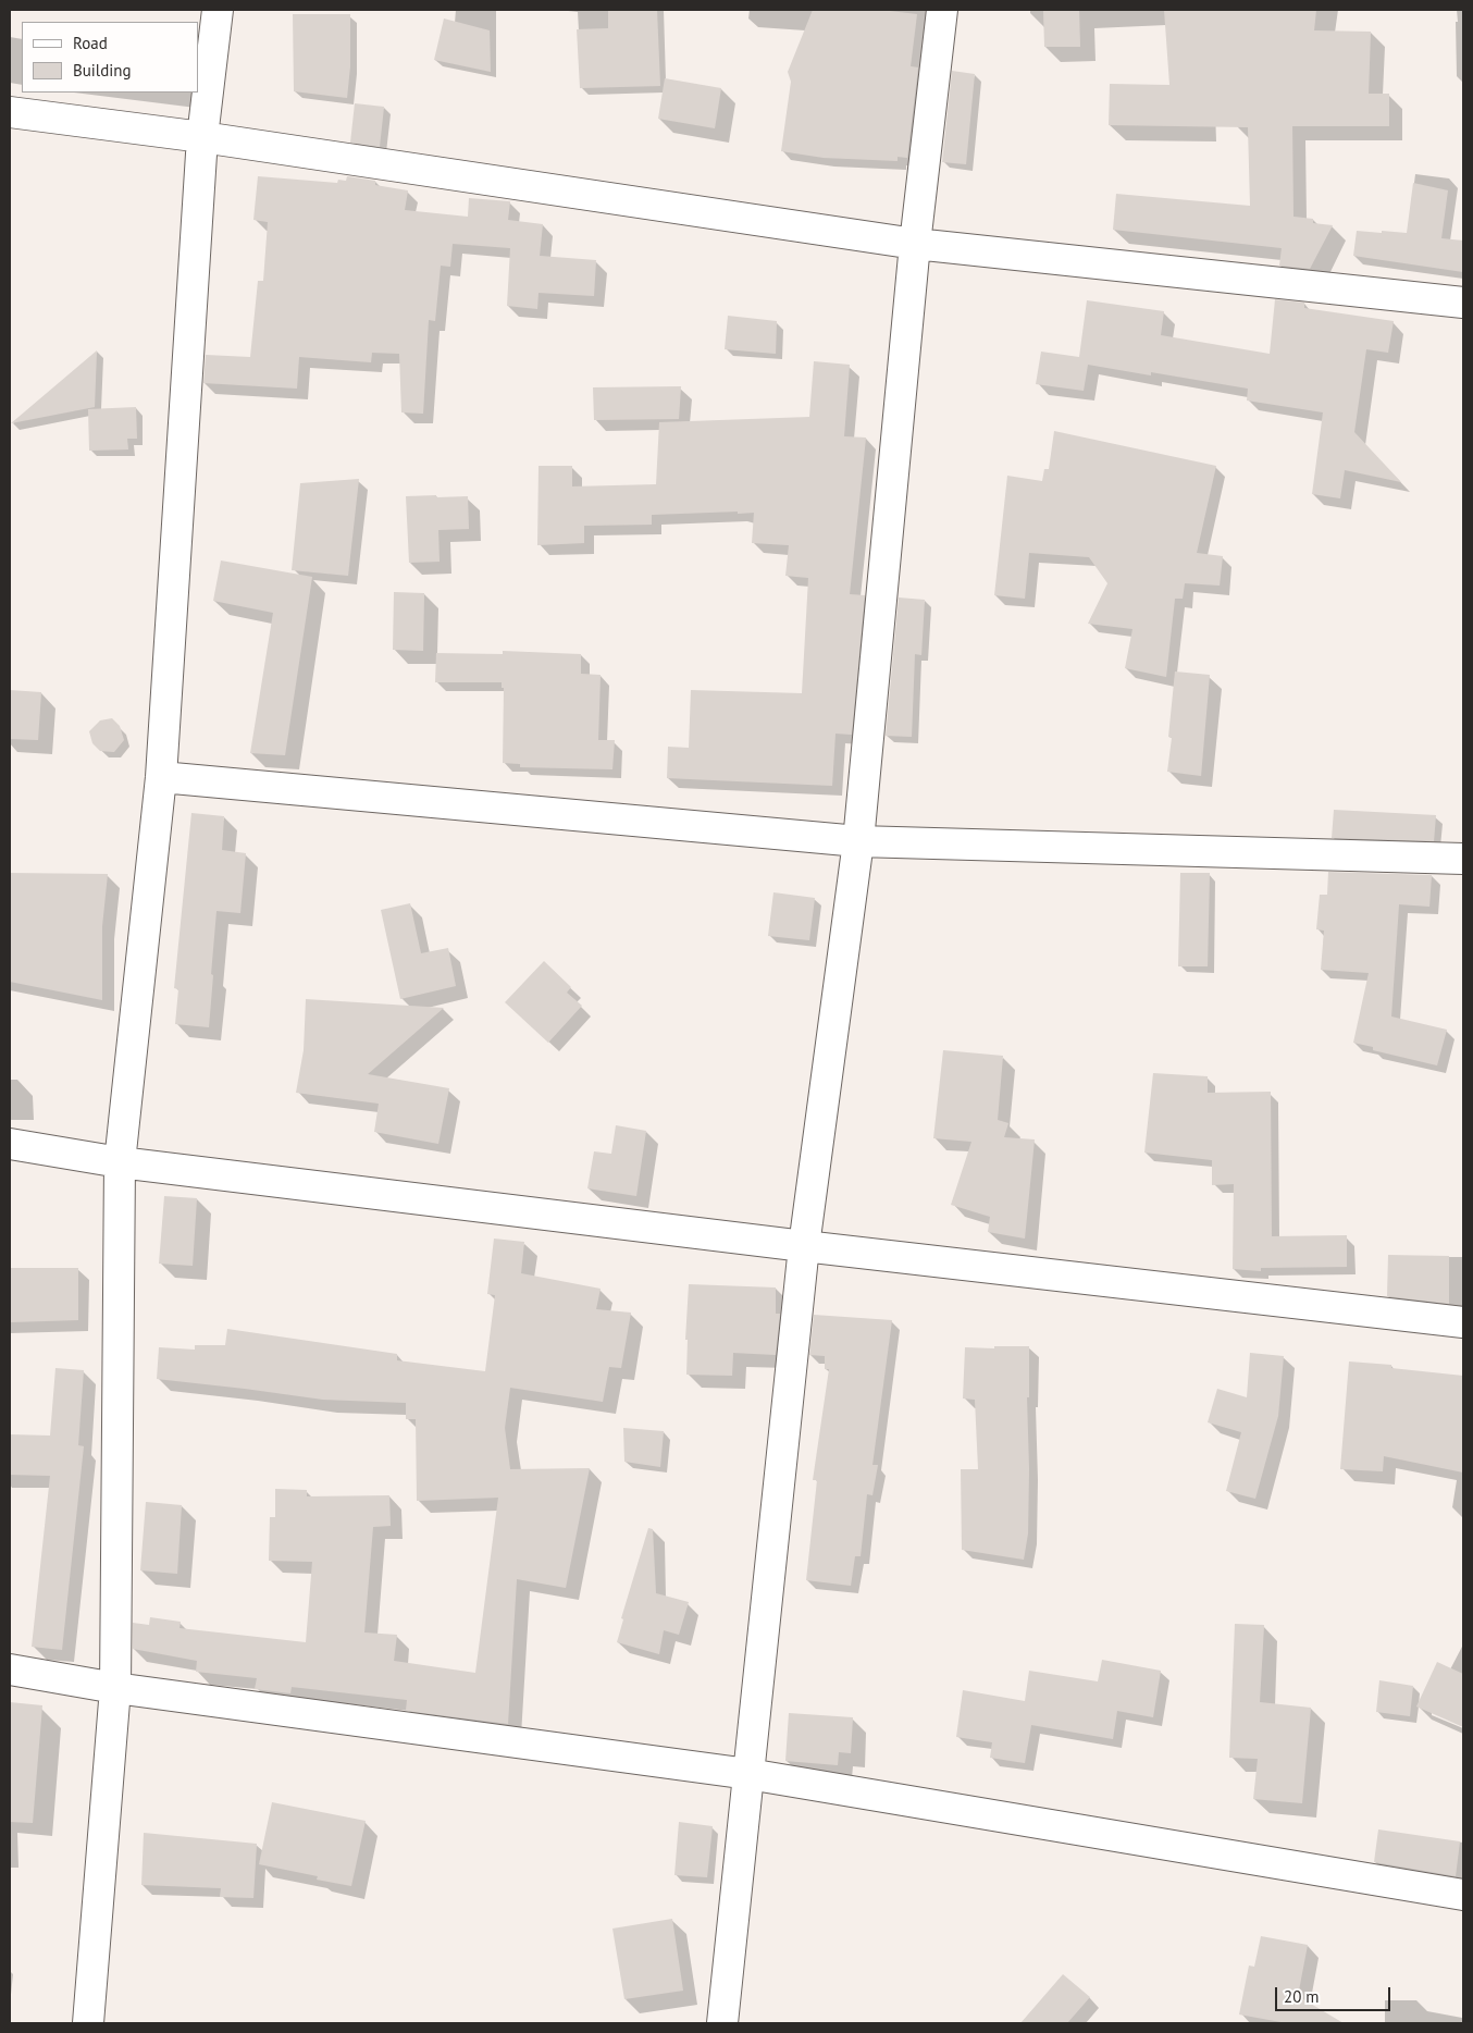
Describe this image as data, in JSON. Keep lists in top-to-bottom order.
{
  "legend": ["Road", "Building"],
  "scale_bar": "20 m"
}
